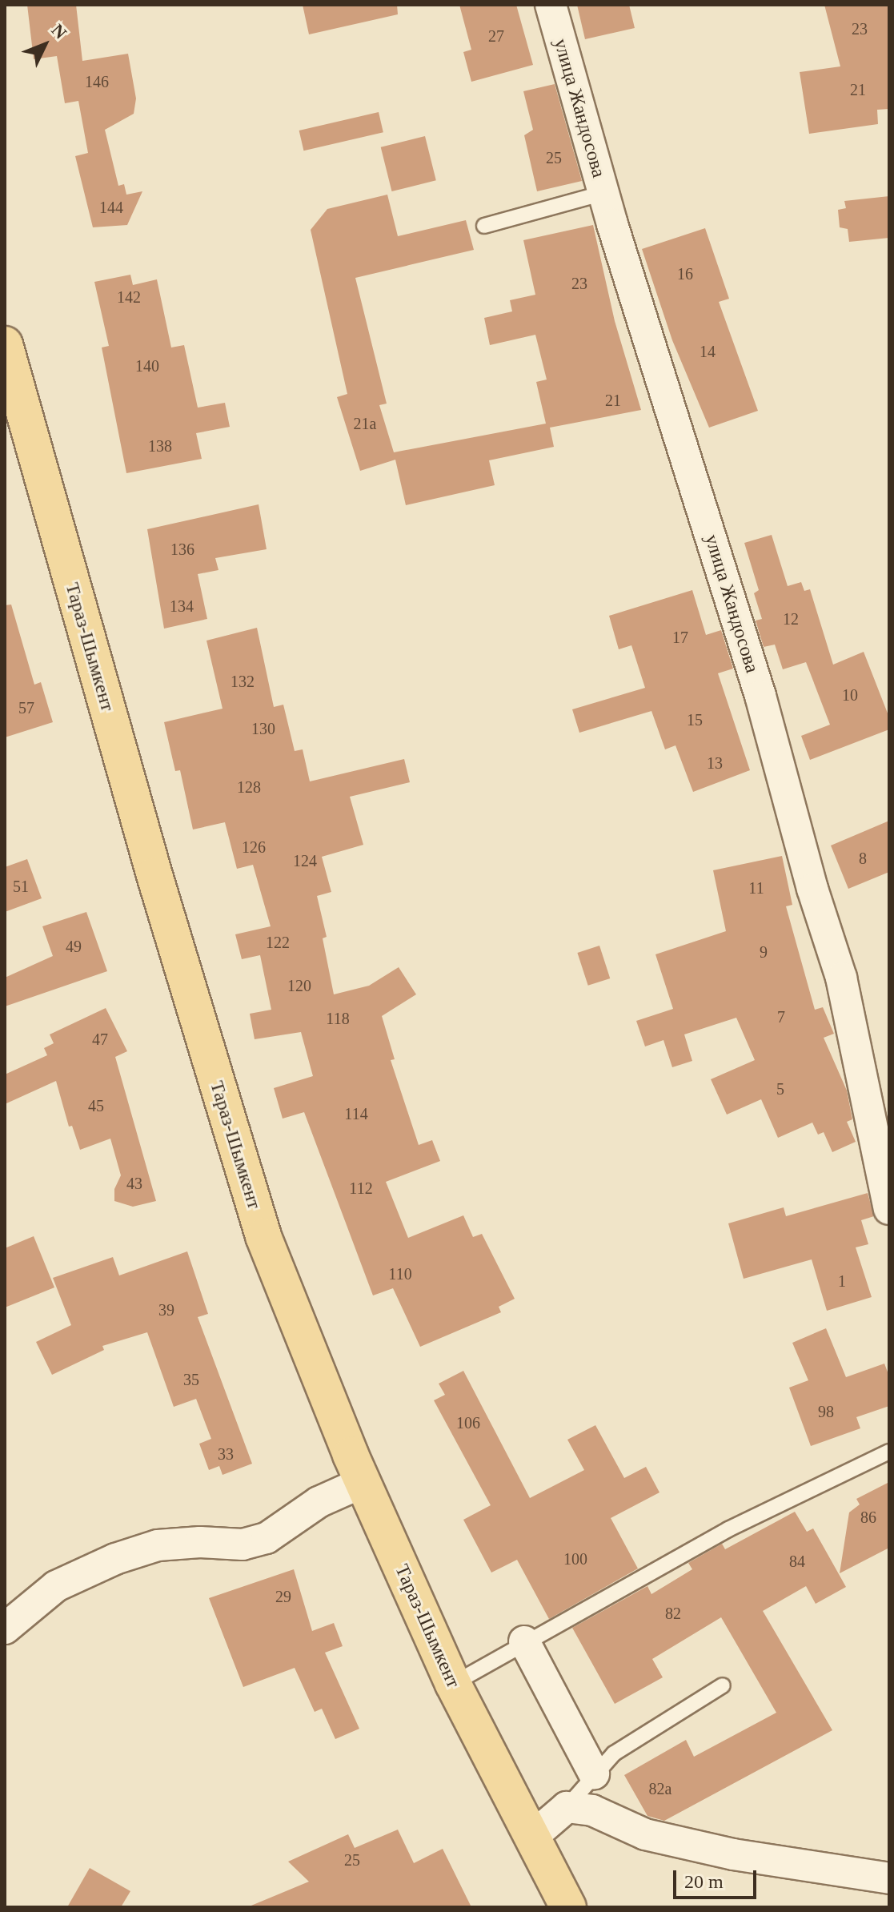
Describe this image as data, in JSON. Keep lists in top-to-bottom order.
{
  "streets": {
    "main road": ["Тараз-Шымкент"],
    "street": ["улица Жандосова"]
  },
  "house_numbers": [
    "23",
    "27",
    "146",
    "21",
    "25",
    "144",
    "16",
    "23",
    "142",
    "14",
    "140",
    "21",
    "21а",
    "138",
    "136",
    "134",
    "12",
    "17",
    "132",
    "10",
    "57",
    "15",
    "130",
    "13",
    "128",
    "126",
    "8",
    "124",
    "51",
    "11",
    "122",
    "49",
    "9",
    "120",
    "7",
    "118",
    "47",
    "5",
    "45",
    "114",
    "43",
    "112",
    "110",
    "1",
    "39",
    "35",
    "98",
    "106",
    "33",
    "86",
    "100",
    "84",
    "29",
    "82",
    "82а",
    "25"
  ],
  "scale_bar": "20 m",
  "north": "top right"
}
